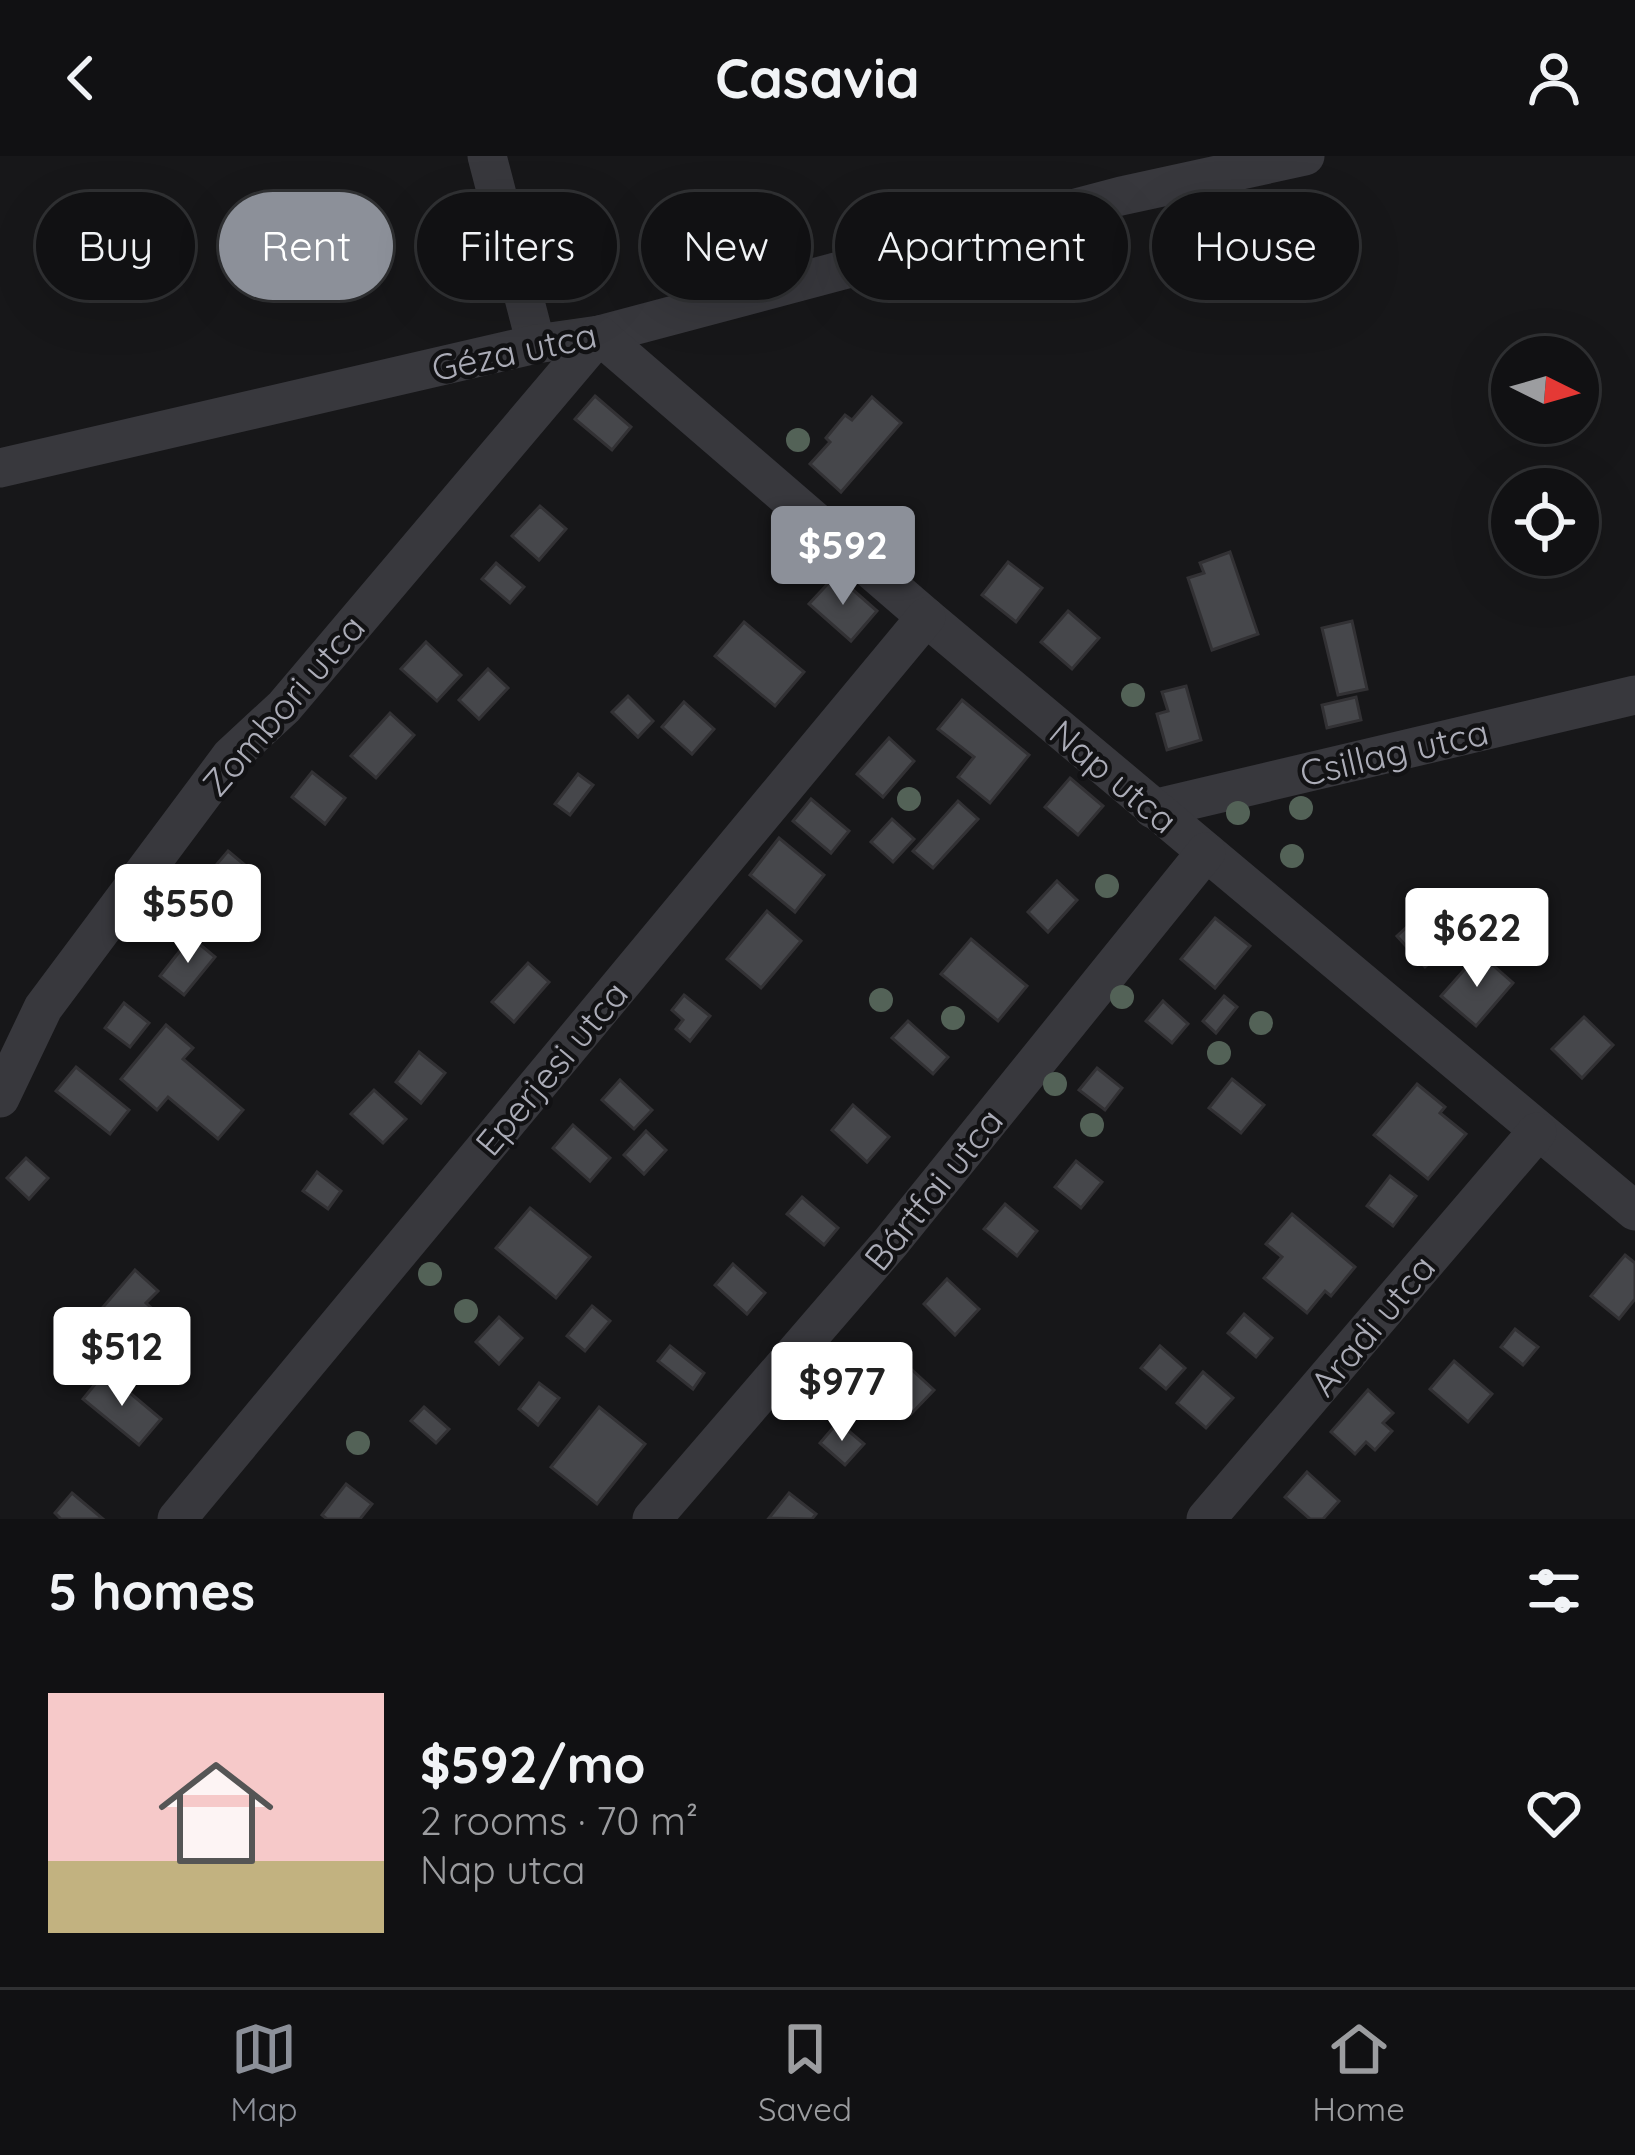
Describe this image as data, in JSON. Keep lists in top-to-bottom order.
{
  "streets": {
    "street": [
      "Géza utca",
      "Zombori utca",
      "Csillag utca",
      "Nap utca",
      "Eperjesi utca",
      "Bártfai utca",
      "Aradi utca"
    ]
  },
  "crossings": [
    ["Géza utca", "Zombori utca"],
    ["Géza utca", "Nap utca"],
    ["Zombori utca", "Nap utca"],
    ["Csillag utca", "Nap utca"],
    ["Nap utca", "Eperjesi utca"],
    ["Nap utca", "Bártfai utca"],
    ["Nap utca", "Aradi utca"]
  ],
  "north": "right",
  "page": {
    "header": "Casavia",
    "chip": [
      "Buy",
      "Rent",
      "Filters",
      "New",
      "Apartment",
      "House"
    ],
    "price": [
      "$592",
      "$550",
      "$622",
      "$512",
      "$977"
    ],
    "heading": "5 homes",
    "list": [
      {
        "name": "$592/mo",
        "note": "2 rooms · 70 m² · Nap utca"
      }
    ],
    "tabs": ["Map", "Saved", "Home"]
  }
}
